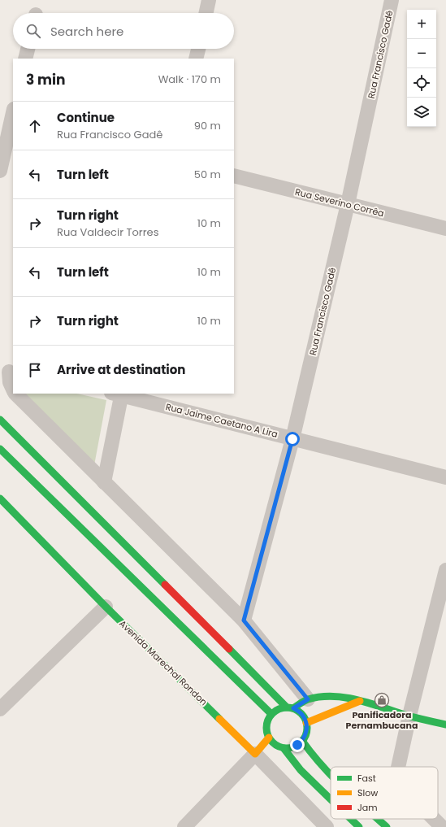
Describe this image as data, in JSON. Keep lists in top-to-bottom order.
{
  "streets": {
    "main road": ["Avenida Marechal Rondon"],
    "street": ["Rua Francisco Gadê", "Rua Severino Corrêa", "Rua Jaime Caetano A Lira"]
  },
  "crossings": [
    ["Rua Francisco Gadê", "Rua Severino Corrêa"],
    ["Rua Francisco Gadê", "Rua Jaime Caetano A Lira"]
  ],
  "places": {
    "shop": ["Panificadora Pernambucana"]
  },
  "legend": ["Fast", "Slow", "Jam"],
  "page": {
    "map_buttons": ["+", "−"],
    "search": "Search here",
    "heading": ["3 min", "Walk · 170 m"],
    "list": [
      ["Continue", "Rua Francisco Gadê", "90 m"],
      ["Turn left", "50 m"],
      ["Turn right", "Rua Valdecir Torres", "10 m"],
      ["Turn left", "10 m"],
      ["Turn right", "10 m"],
      "Arrive at destination"
    ]
  }
}
